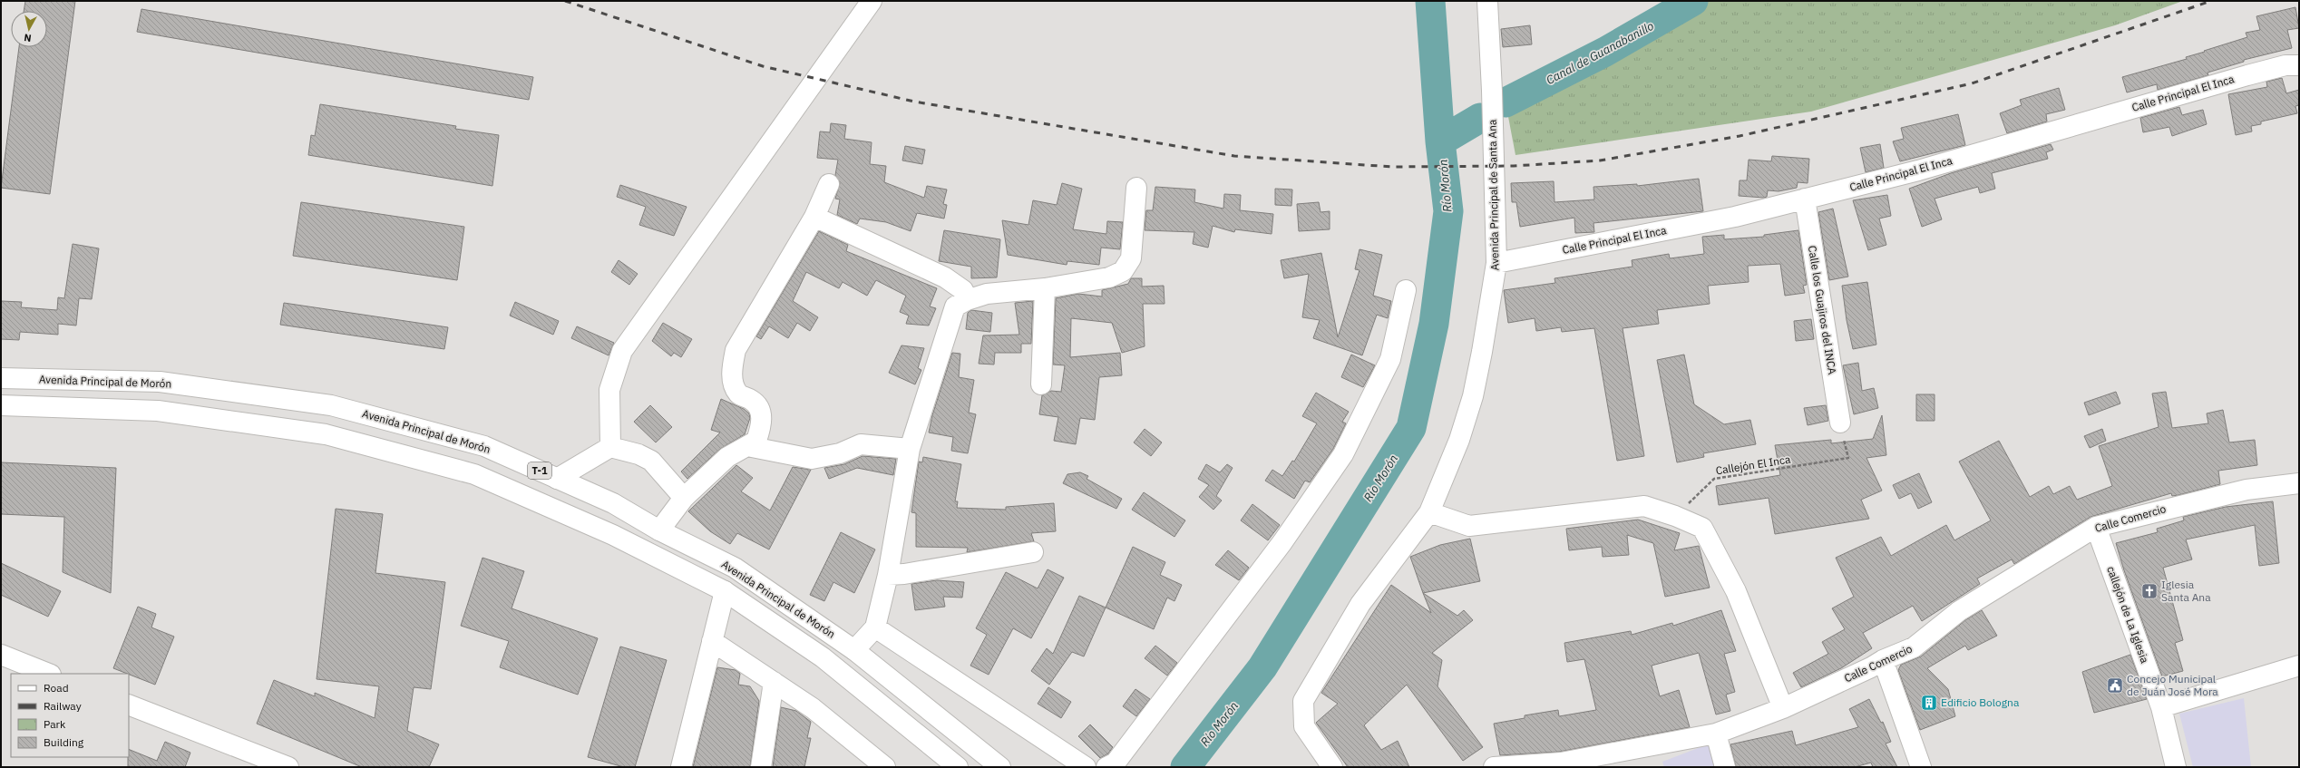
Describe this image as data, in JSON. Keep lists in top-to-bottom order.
{
  "streets": {
    "street": [
      "Calle Principal El Inca",
      "Avenida Principal de Santa Ana",
      "Calle los Guajiros del INCA",
      "Avenida Principal de Morón",
      "T-1",
      "Calle Comercio",
      "callejón de La Iglesia"
    ],
    "path": ["Callejón El Inca"]
  },
  "crossings": [
    ["Calle Principal El Inca", "Avenida Principal de Santa Ana"],
    ["Calle Principal El Inca", "Calle los Guajiros del INCA"],
    ["Calle Comercio", "callejón de La Iglesia"]
  ],
  "water": ["Canal de Guanabanillo", "Río Morón"],
  "places": {
    "church": ["Iglesia Santa Ana"],
    "public building": ["Concejo Municipal de Juán José Mora"],
    "building": ["Edificio Bologna"]
  },
  "legend": [
    "Road",
    "Railway",
    "Park",
    "Building"
  ],
  "north": "bottom"
}
